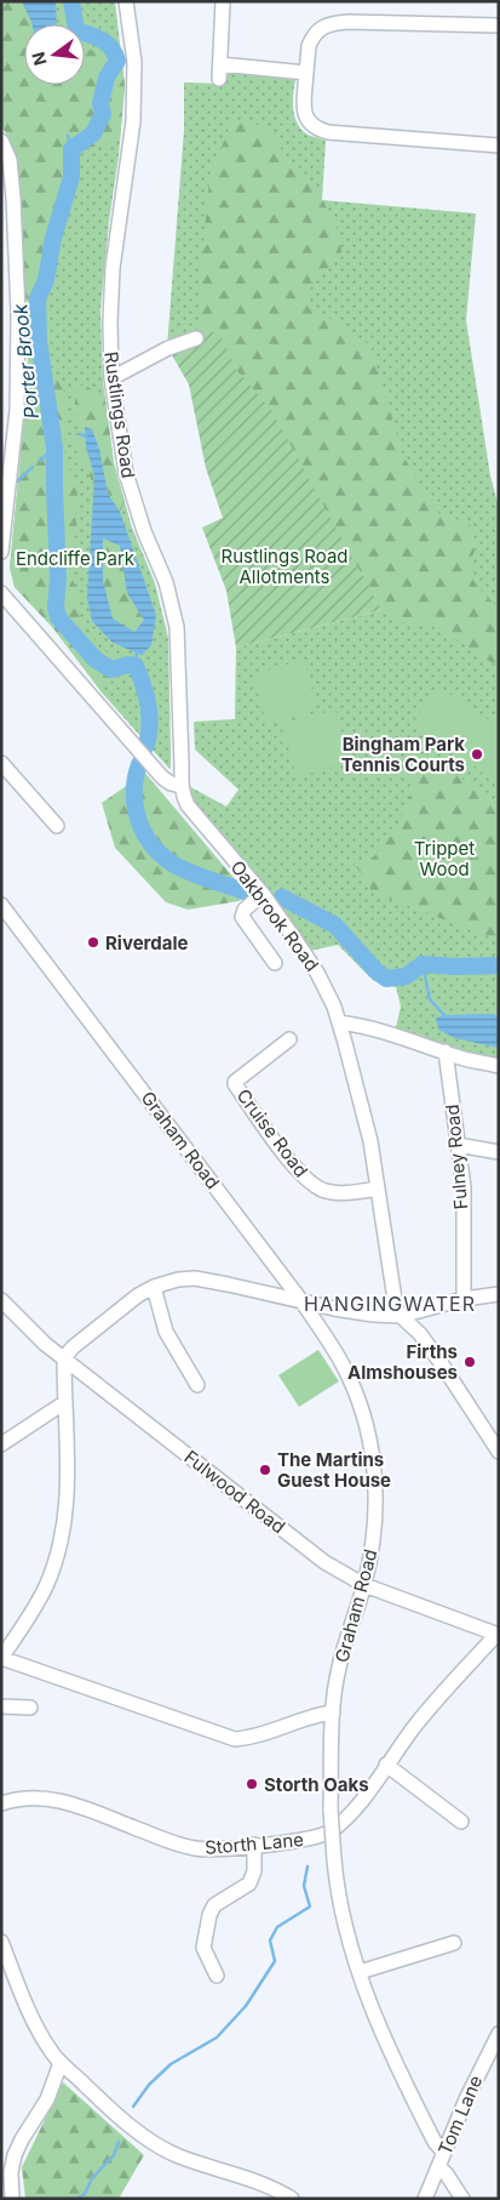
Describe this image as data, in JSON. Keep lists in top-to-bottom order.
{
  "streets": {
    "street": [
      "Rustlings Road",
      "Oakbrook Road",
      "Cruise Road",
      "Graham Road",
      "Fulney Road",
      "Fulwood Road",
      "Storth Lane",
      "Tom Lane"
    ]
  },
  "crossings": [
    ["Rustlings Road", "Oakbrook Road"],
    ["Oakbrook Road", "Cruise Road"],
    ["Graham Road", "Fulwood Road"],
    ["Graham Road", "Tom Lane"],
    ["Fulwood Road", "Storth Lane"]
  ],
  "districts": ["HANGINGWATER"],
  "water": ["Porter Brook"],
  "parks": ["Rustlings Road Allotments", "Endcliffe Park", "Trippet Wood"],
  "places": [
    "Bingham Park Tennis Courts",
    "Riverdale",
    "Firths Almshouses",
    "The Martins Guest House",
    "Storth Oaks"
  ],
  "north": "left"
}
